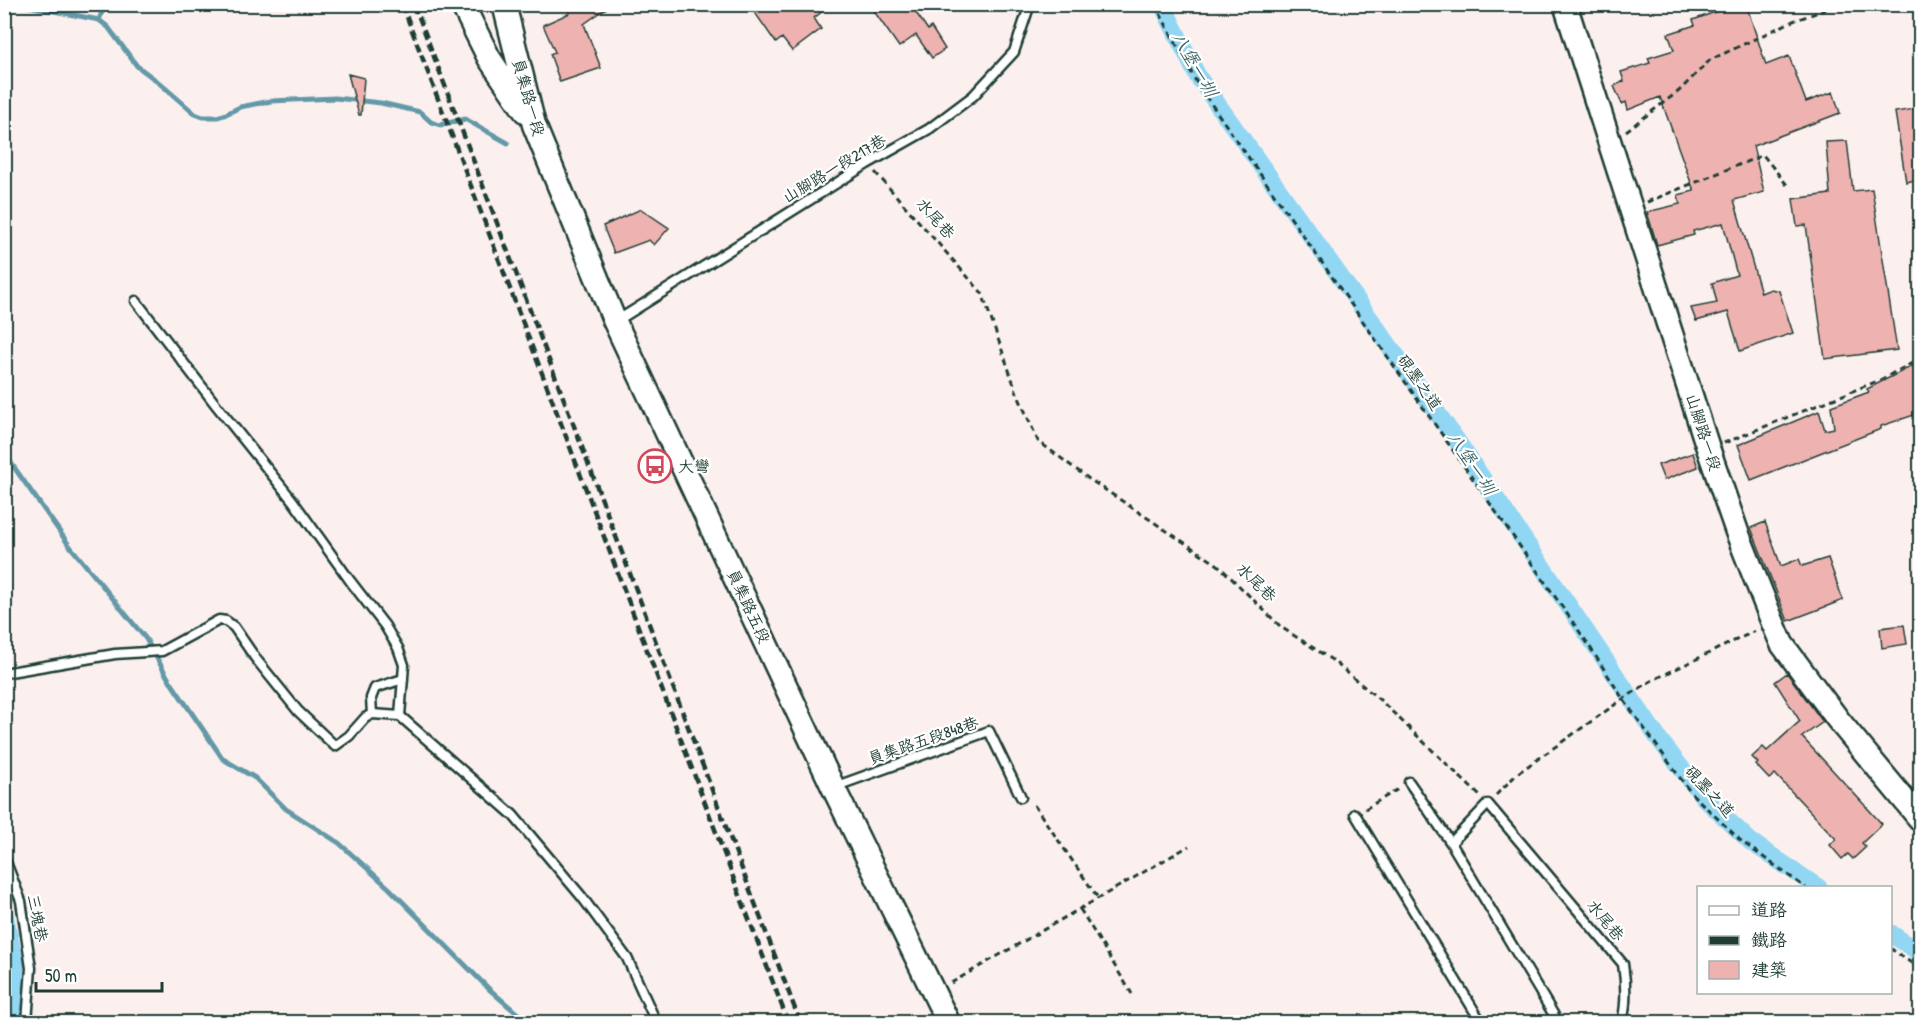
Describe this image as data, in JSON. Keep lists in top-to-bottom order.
{
  "streets": {
    "main road": ["員集路一段", "山腳路一段", "員集路五段"],
    "lane": [
      "山腳路一段217巷",
      "水尾巷",
      "員集路五段848巷",
      "三塊巷"
    ],
    "path": ["硯墨之道"]
  },
  "crossings": [
    ["員集路一段", "員集路五段"],
    ["山腳路一段217巷", "水尾巷"],
    ["山腳路一段217巷", "員集路五段"],
    ["員集路五段", "員集路五段848巷"]
  ],
  "water": ["八堡一圳"],
  "places": {
    "bus stop": ["大彎"]
  },
  "legend": ["道路", "鐵路", "建築"],
  "scale_bar": "50 m"
}
